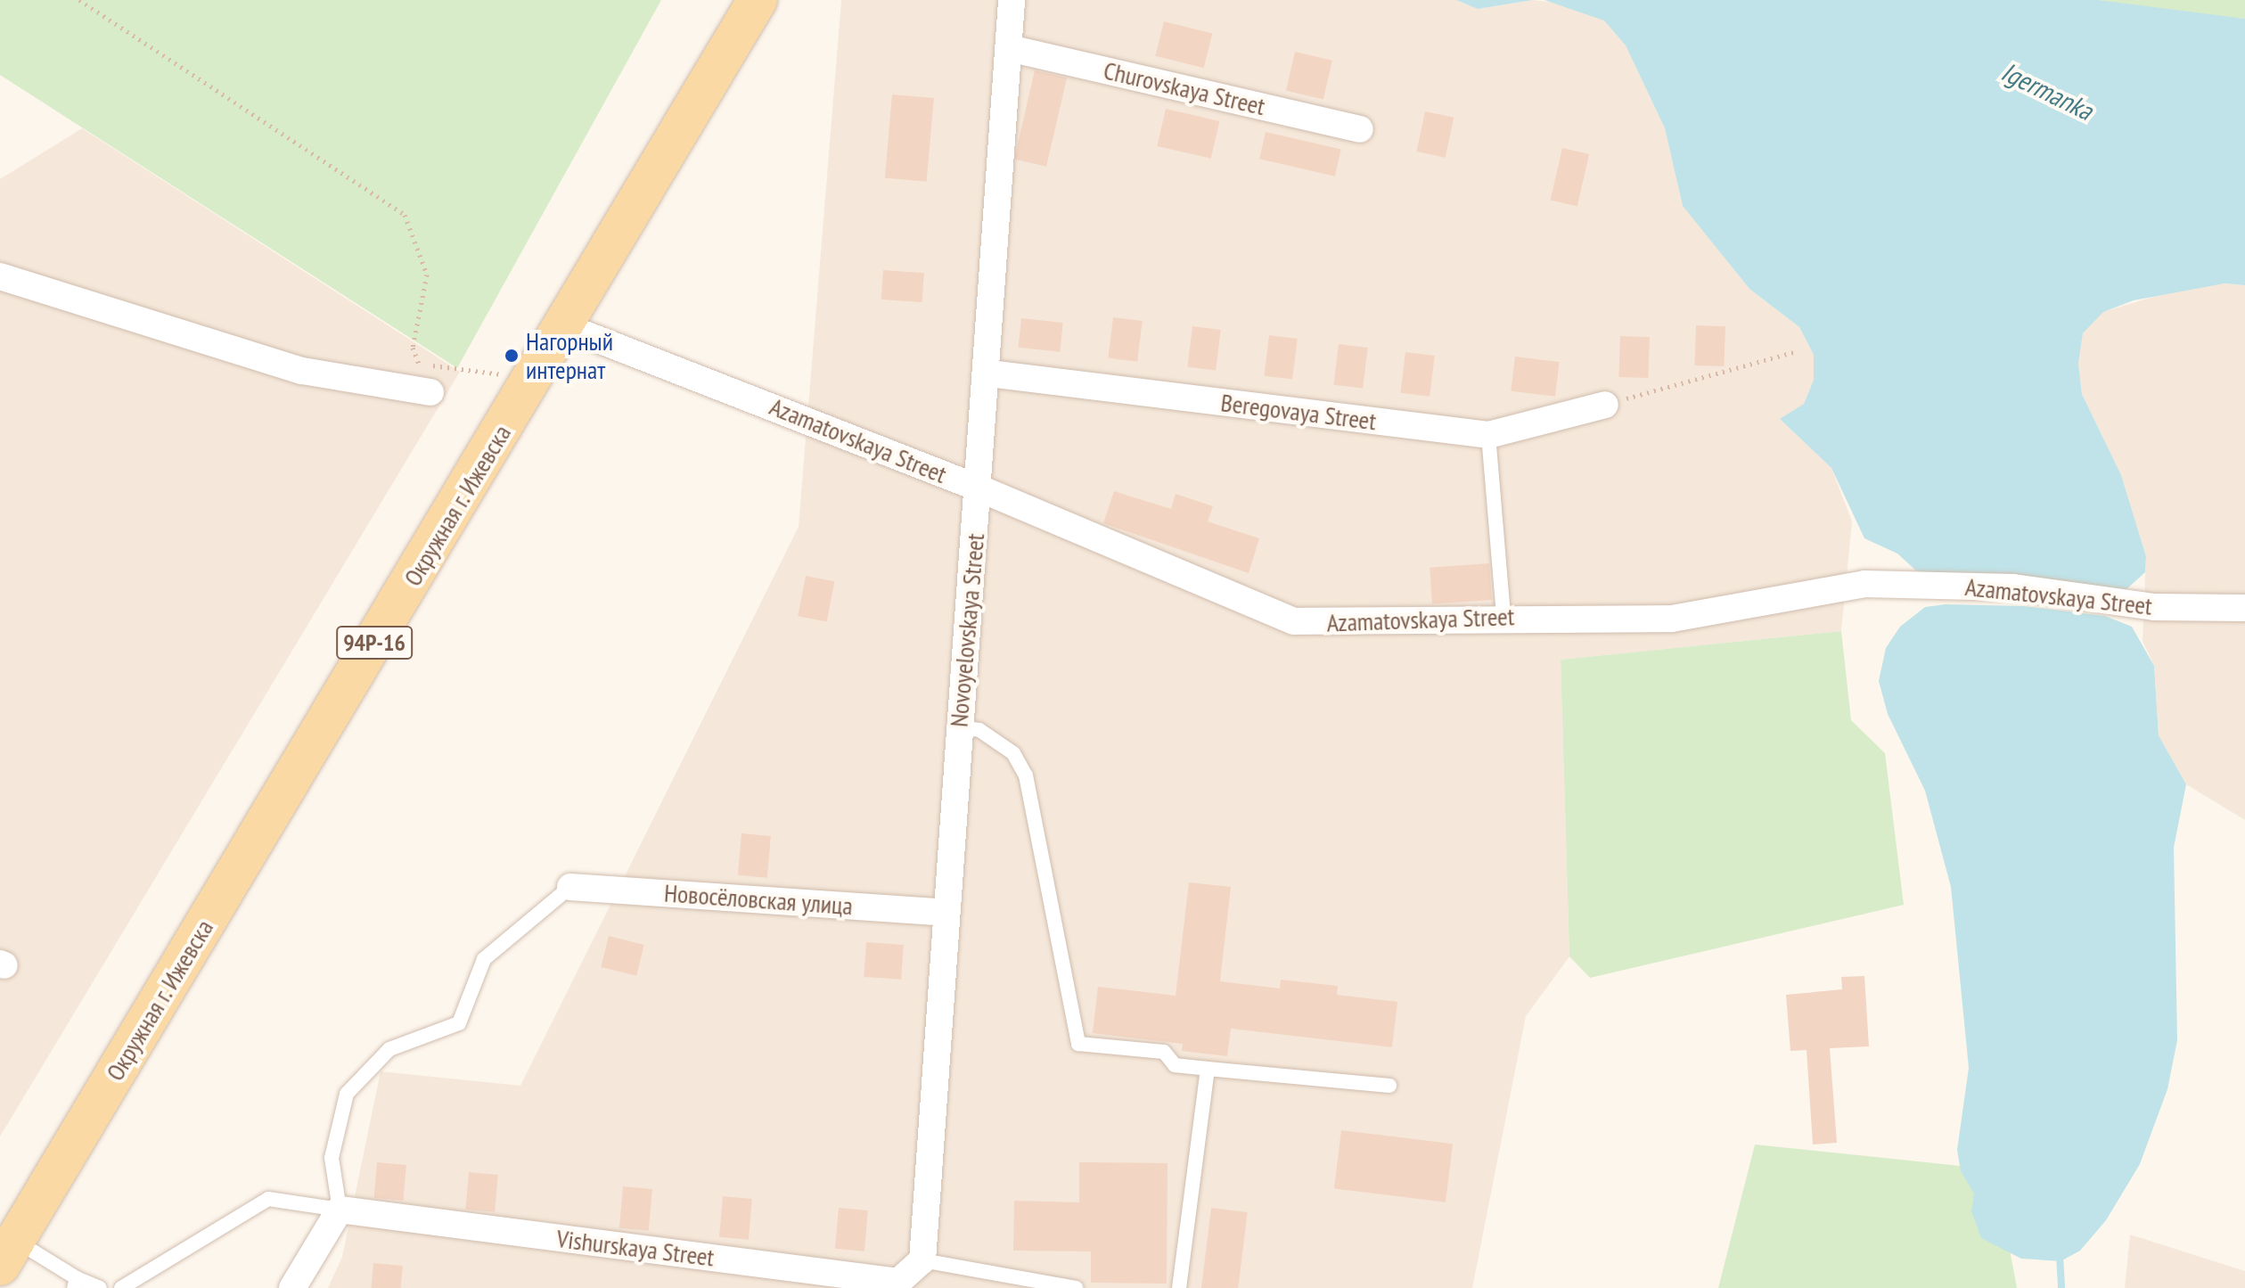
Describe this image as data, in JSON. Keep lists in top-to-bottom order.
{
  "streets": {
    "main road": ["Окружная г. Ижевска", "94Р-16"],
    "street": [
      "Churovskaya Street",
      "Beregovaya Street",
      "Azamatovskaya Street",
      "Novoyelovskaya Street",
      "Новосёловская улица",
      "Vishurskaya Street"
    ]
  },
  "crossings": [
    ["Churovskaya Street", "Novoyelovskaya Street"],
    ["Beregovaya Street", "Novoyelovskaya Street"],
    ["Azamatovskaya Street", "Окружная г. Ижевска"],
    ["Azamatovskaya Street", "Novoyelovskaya Street"],
    ["Novoyelovskaya Street", "Новосёловская улица"],
    ["Novoyelovskaya Street", "Vishurskaya Street"]
  ],
  "water": ["Igermanka"],
  "places": ["Нагорный интернат"]
}
